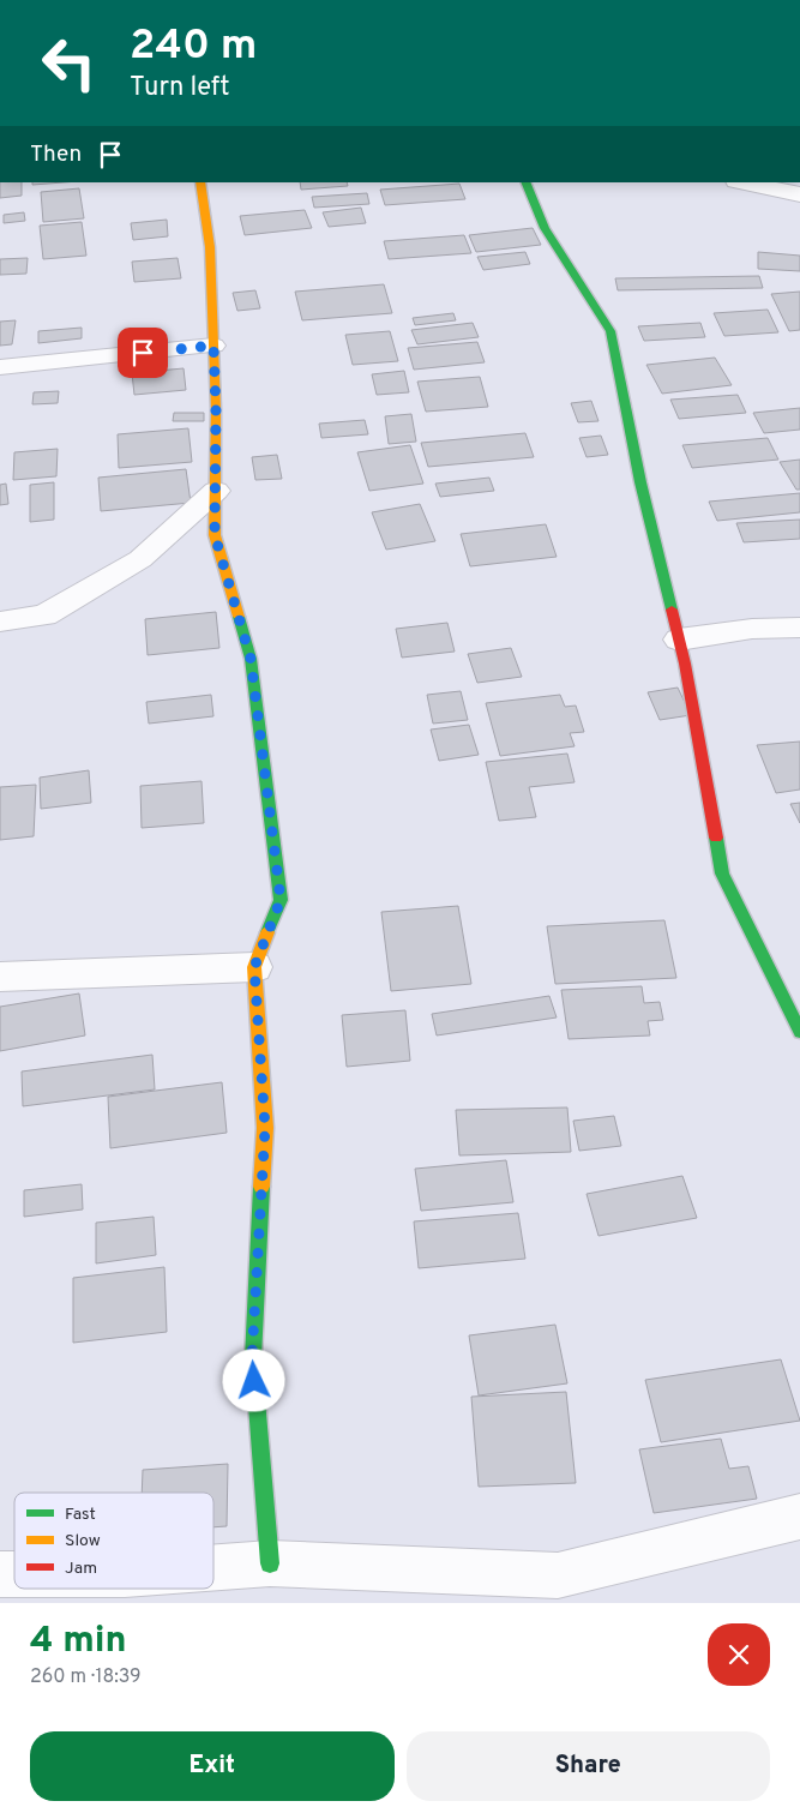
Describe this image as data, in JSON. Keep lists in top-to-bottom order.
{
  "legend": ["Fast", "Slow", "Jam"],
  "page": {
    "turn": ["240 m", "Turn left"],
    "then": "Then",
    "heading": ["4 min", "260 m · 18:39"],
    "buttons": ["Exit", "Share"]
  }
}
